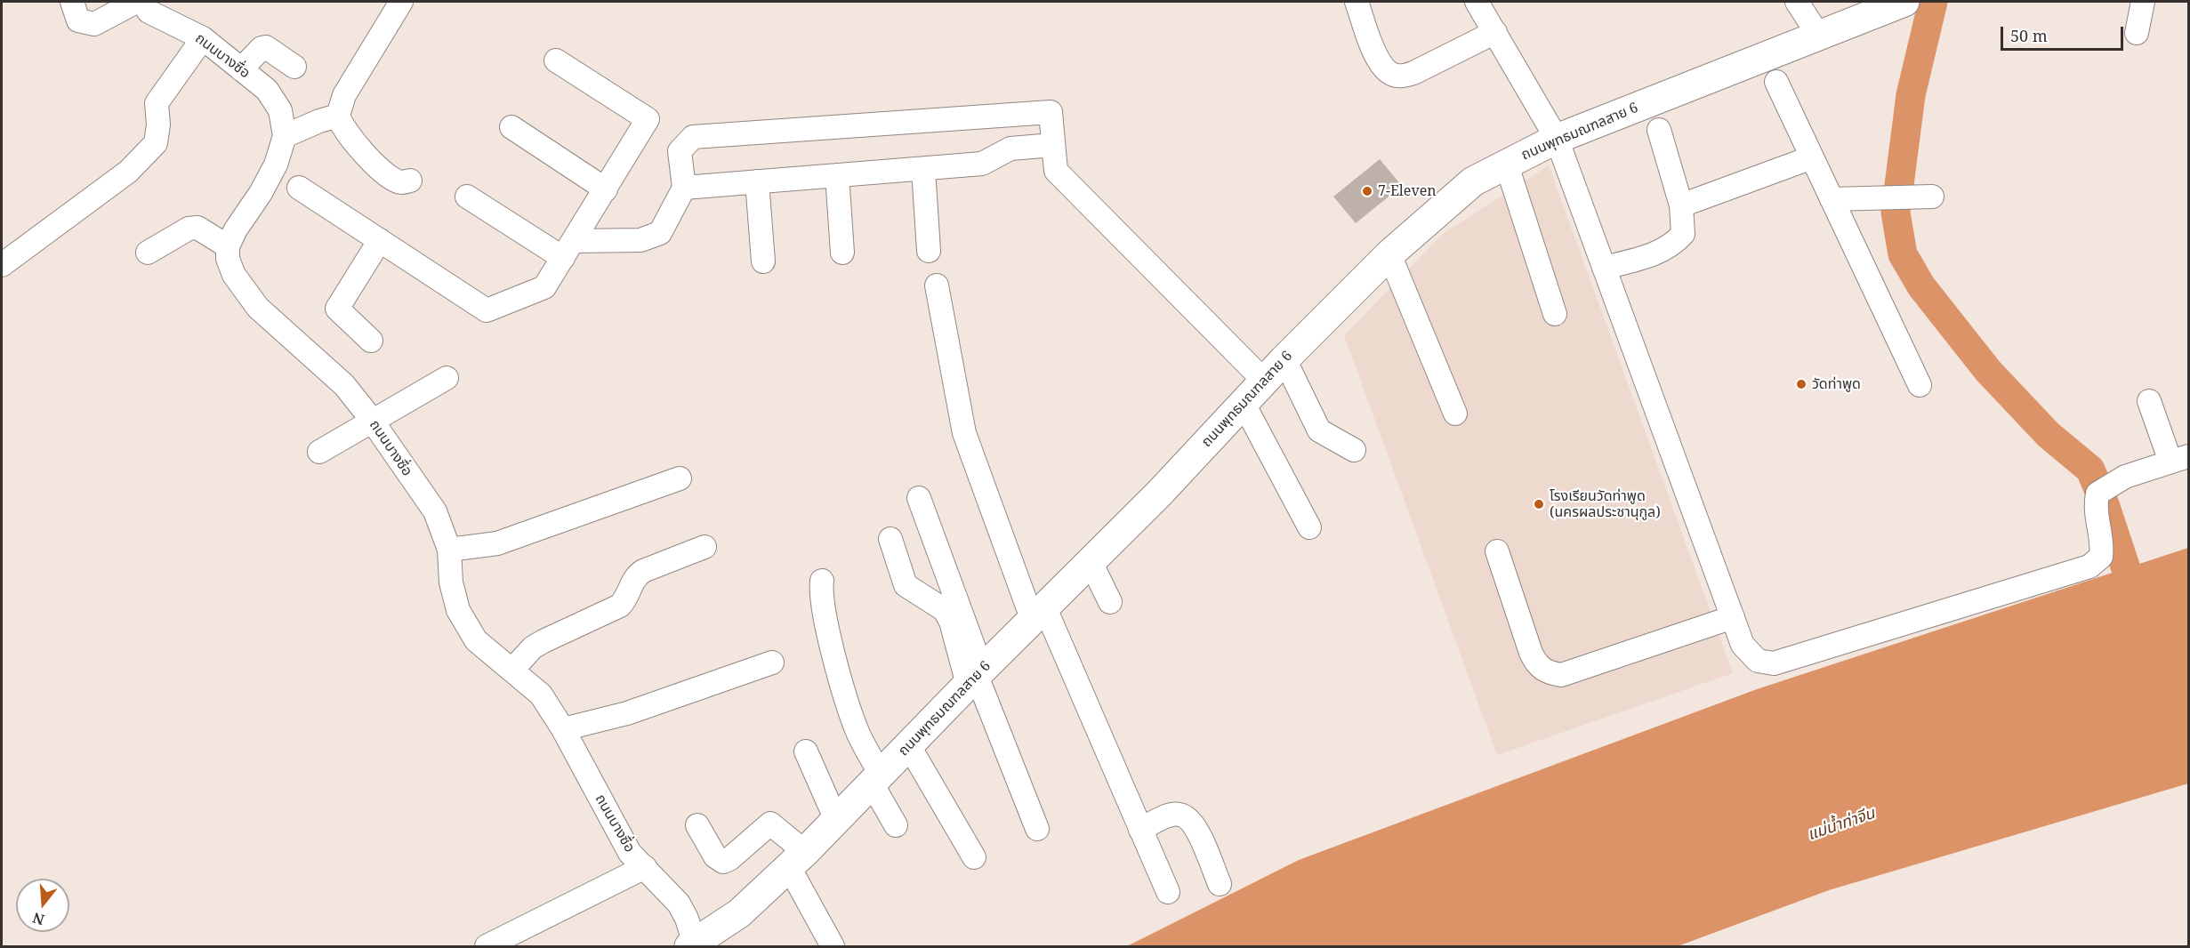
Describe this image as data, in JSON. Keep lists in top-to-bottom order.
{
  "streets": {
    "main road": ["ถนนพุทธมณฑลสาย 6"],
    "street": ["ถนนบางซื่อ"]
  },
  "crossings": [
    ["ถนนบางซื่อ", "ถนนพุทธมณฑลสาย 6"]
  ],
  "water": ["แม่น้ำท่าจีน"],
  "places": ["7-Eleven", "วัดท่าพูด", "โรงเรียนวัดท่าพูด (นครผลประชานุกูล)"],
  "scale_bar": "50 m",
  "north": "bottom"
}
